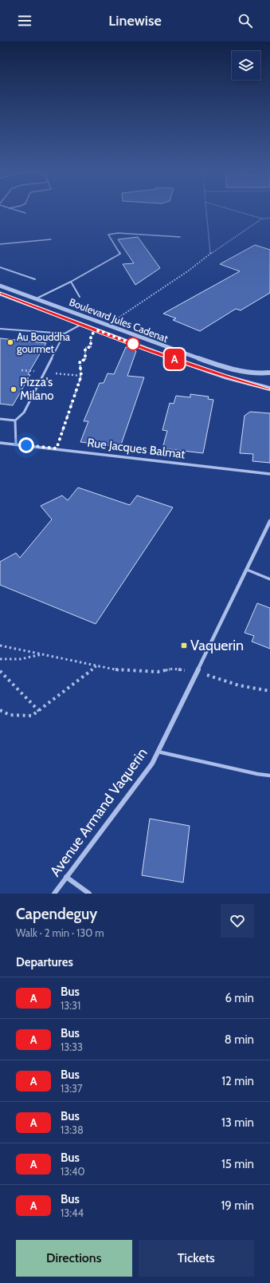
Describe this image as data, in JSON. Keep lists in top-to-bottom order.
{
  "streets": {
    "street": ["Boulevard Jules Cadenat", "Rue Jacques Balmat", "Avenue Armand Vaquerin"]
  },
  "places": {
    "other": ["Au Bouddha gourmet", "Pizza's Milano"],
    "transit": ["Vaquerin"]
  },
  "lines": ["bus line A"],
  "page": {
    "header": "Linewise",
    "on_map": "A",
    "heading": [
      ["Capendeguy", "Walk · 2 min · 130 m"],
      "Departures"
    ],
    "list": [
      {
        "mark": "A",
        "name": "Bus",
        "note": "13:31",
        "value": "6 min"
      },
      {
        "mark": "A",
        "name": "Bus",
        "note": "13:33",
        "value": "8 min"
      },
      {
        "mark": "A",
        "name": "Bus",
        "note": "13:37",
        "value": "12 min"
      },
      {
        "mark": "A",
        "name": "Bus",
        "note": "13:38",
        "value": "13 min"
      },
      {
        "mark": "A",
        "name": "Bus",
        "note": "13:40",
        "value": "15 min"
      },
      {
        "mark": "A",
        "name": "Bus",
        "note": "13:44",
        "value": "19 min"
      }
    ],
    "buttons": ["Directions", "Tickets"]
  }
}
